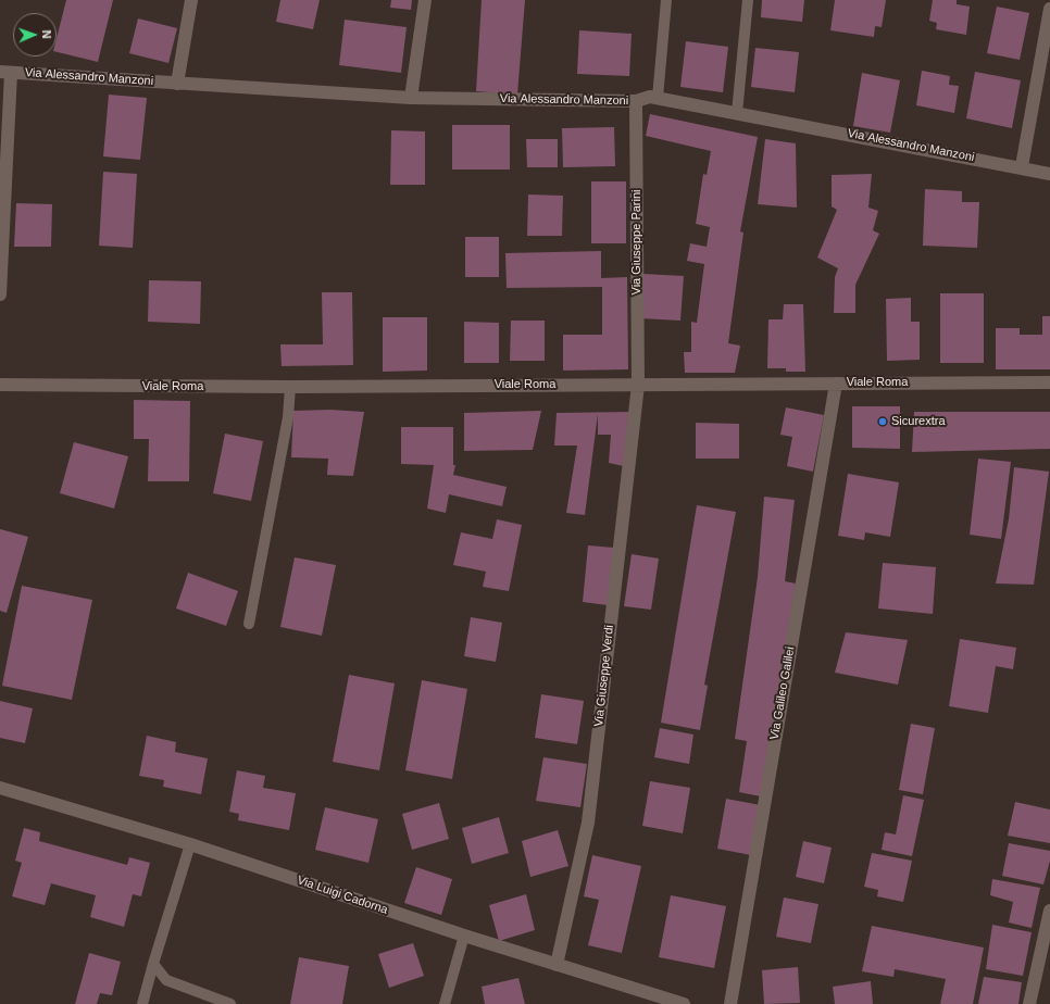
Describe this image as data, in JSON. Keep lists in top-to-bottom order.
{
  "streets": {
    "street": [
      "Via Alessandro Manzoni",
      "Via Giuseppe Parini",
      "Viale Roma",
      "Via Giuseppe Verdi",
      "Via Galileo Galilei",
      "Via Luigi Cadorna"
    ]
  },
  "crossings": [
    ["Via Alessandro Manzoni", "Via Giuseppe Parini"],
    ["Via Giuseppe Parini", "Viale Roma"],
    ["Via Giuseppe Parini", "Via Giuseppe Verdi"],
    ["Viale Roma", "Via Giuseppe Verdi"],
    ["Viale Roma", "Via Galileo Galilei"],
    ["Via Giuseppe Verdi", "Via Luigi Cadorna"]
  ],
  "places": ["Sicurextra"],
  "north": "right"
}
